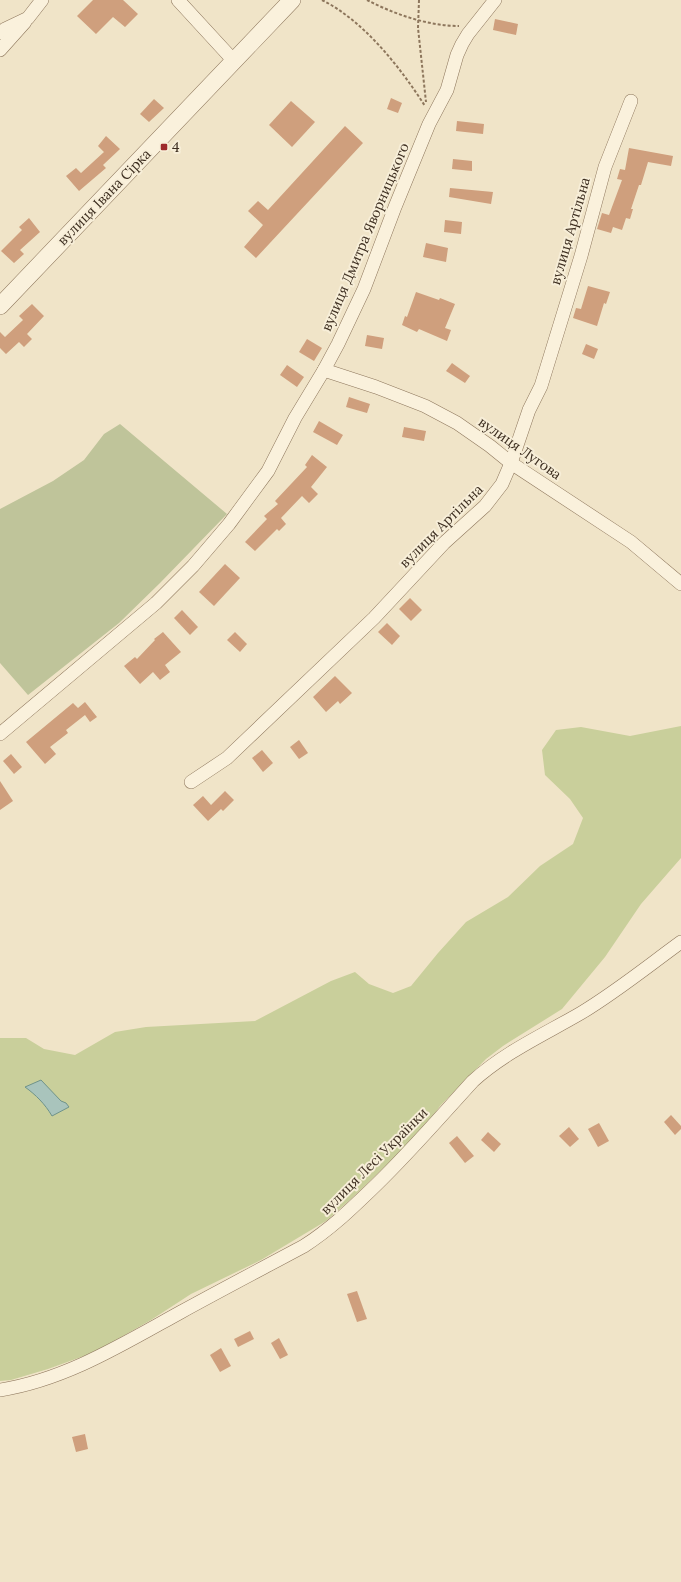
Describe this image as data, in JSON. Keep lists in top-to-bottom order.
{
  "streets": {
    "street": [
      "вулиця Івана Сірка",
      "вулиця Артільна",
      "вулиця Дмитра Яворницького",
      "вулиця Лугова",
      "вулиця Лесі Українки"
    ]
  },
  "crossings": [
    ["вулиця Артільна", "вулиця Лугова"],
    ["вулиця Дмитра Яворницького", "вулиця Лугова"]
  ],
  "places": {
    "transit": ["4"]
  }
}
